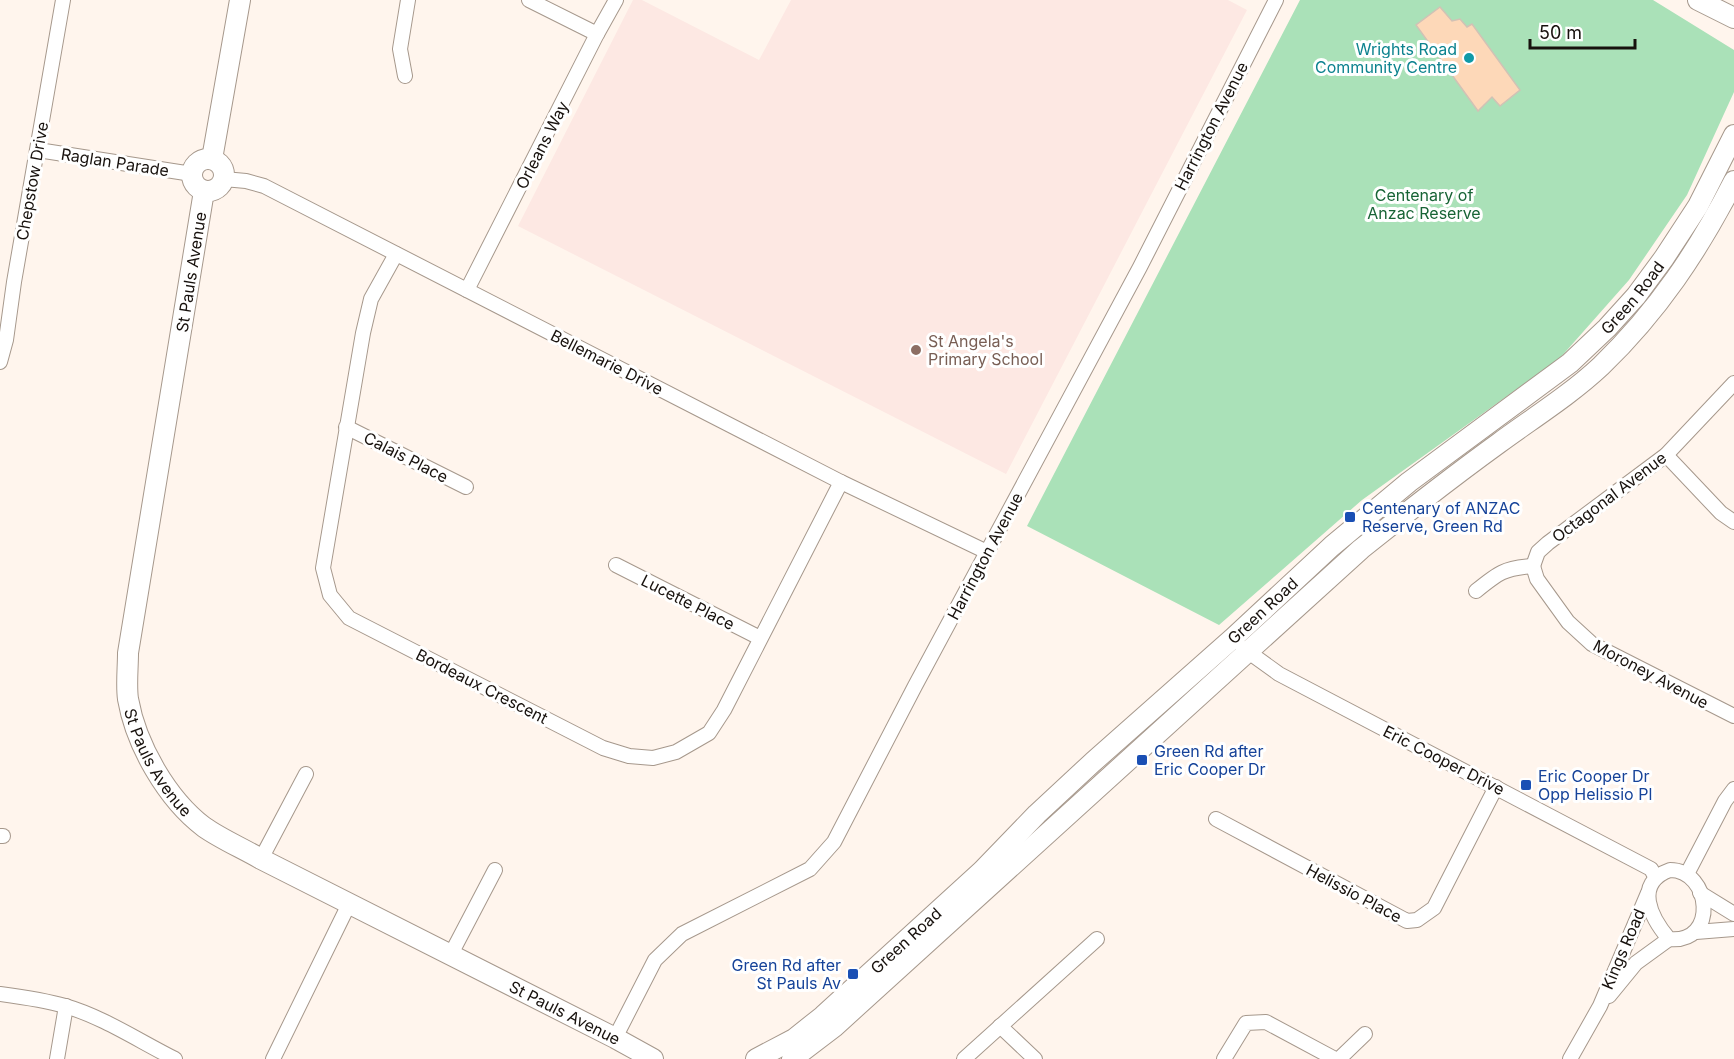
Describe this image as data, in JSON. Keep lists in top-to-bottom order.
{
  "streets": {
    "main road": ["St Pauls Avenue", "Green Road"],
    "street": [
      "Harrington Avenue",
      "Orleans Way",
      "Raglan Parade",
      "Chepstow Drive",
      "Bellemarie Drive",
      "Calais Place",
      "Octagonal Avenue",
      "Lucette Place",
      "Moroney Avenue",
      "Bordeaux Crescent",
      "Eric Cooper Drive",
      "Helissio Place",
      "Kings Road"
    ]
  },
  "crossings": [
    ["Harrington Avenue", "St Pauls Avenue"],
    ["Harrington Avenue", "Bellemarie Drive"],
    ["Orleans Way", "Bellemarie Drive"],
    ["Raglan Parade", "Chepstow Drive"],
    ["Raglan Parade", "St Pauls Avenue"],
    ["Raglan Parade", "Bellemarie Drive"],
    ["St Pauls Avenue", "Bellemarie Drive"],
    ["Green Road", "Eric Cooper Drive"],
    ["Bellemarie Drive", "Bordeaux Crescent"],
    ["Calais Place", "Bordeaux Crescent"],
    ["Octagonal Avenue", "Moroney Avenue"],
    ["Lucette Place", "Bordeaux Crescent"],
    ["Eric Cooper Drive", "Helissio Place"],
    ["Eric Cooper Drive", "Kings Road"]
  ],
  "parks": ["Centenary of Anzac Reserve"],
  "places": {
    "other": ["Wrights Road Community Centre", "St Angela's Primary School"],
    "transit": [
      "Centenary of ANZAC Reserve, Green Rd",
      "Green Rd after Eric Cooper Dr",
      "Eric Cooper Dr Opp Helissio Pl",
      "Green Rd after St Pauls Av"
    ]
  },
  "scale_bar": "50 m"
}
